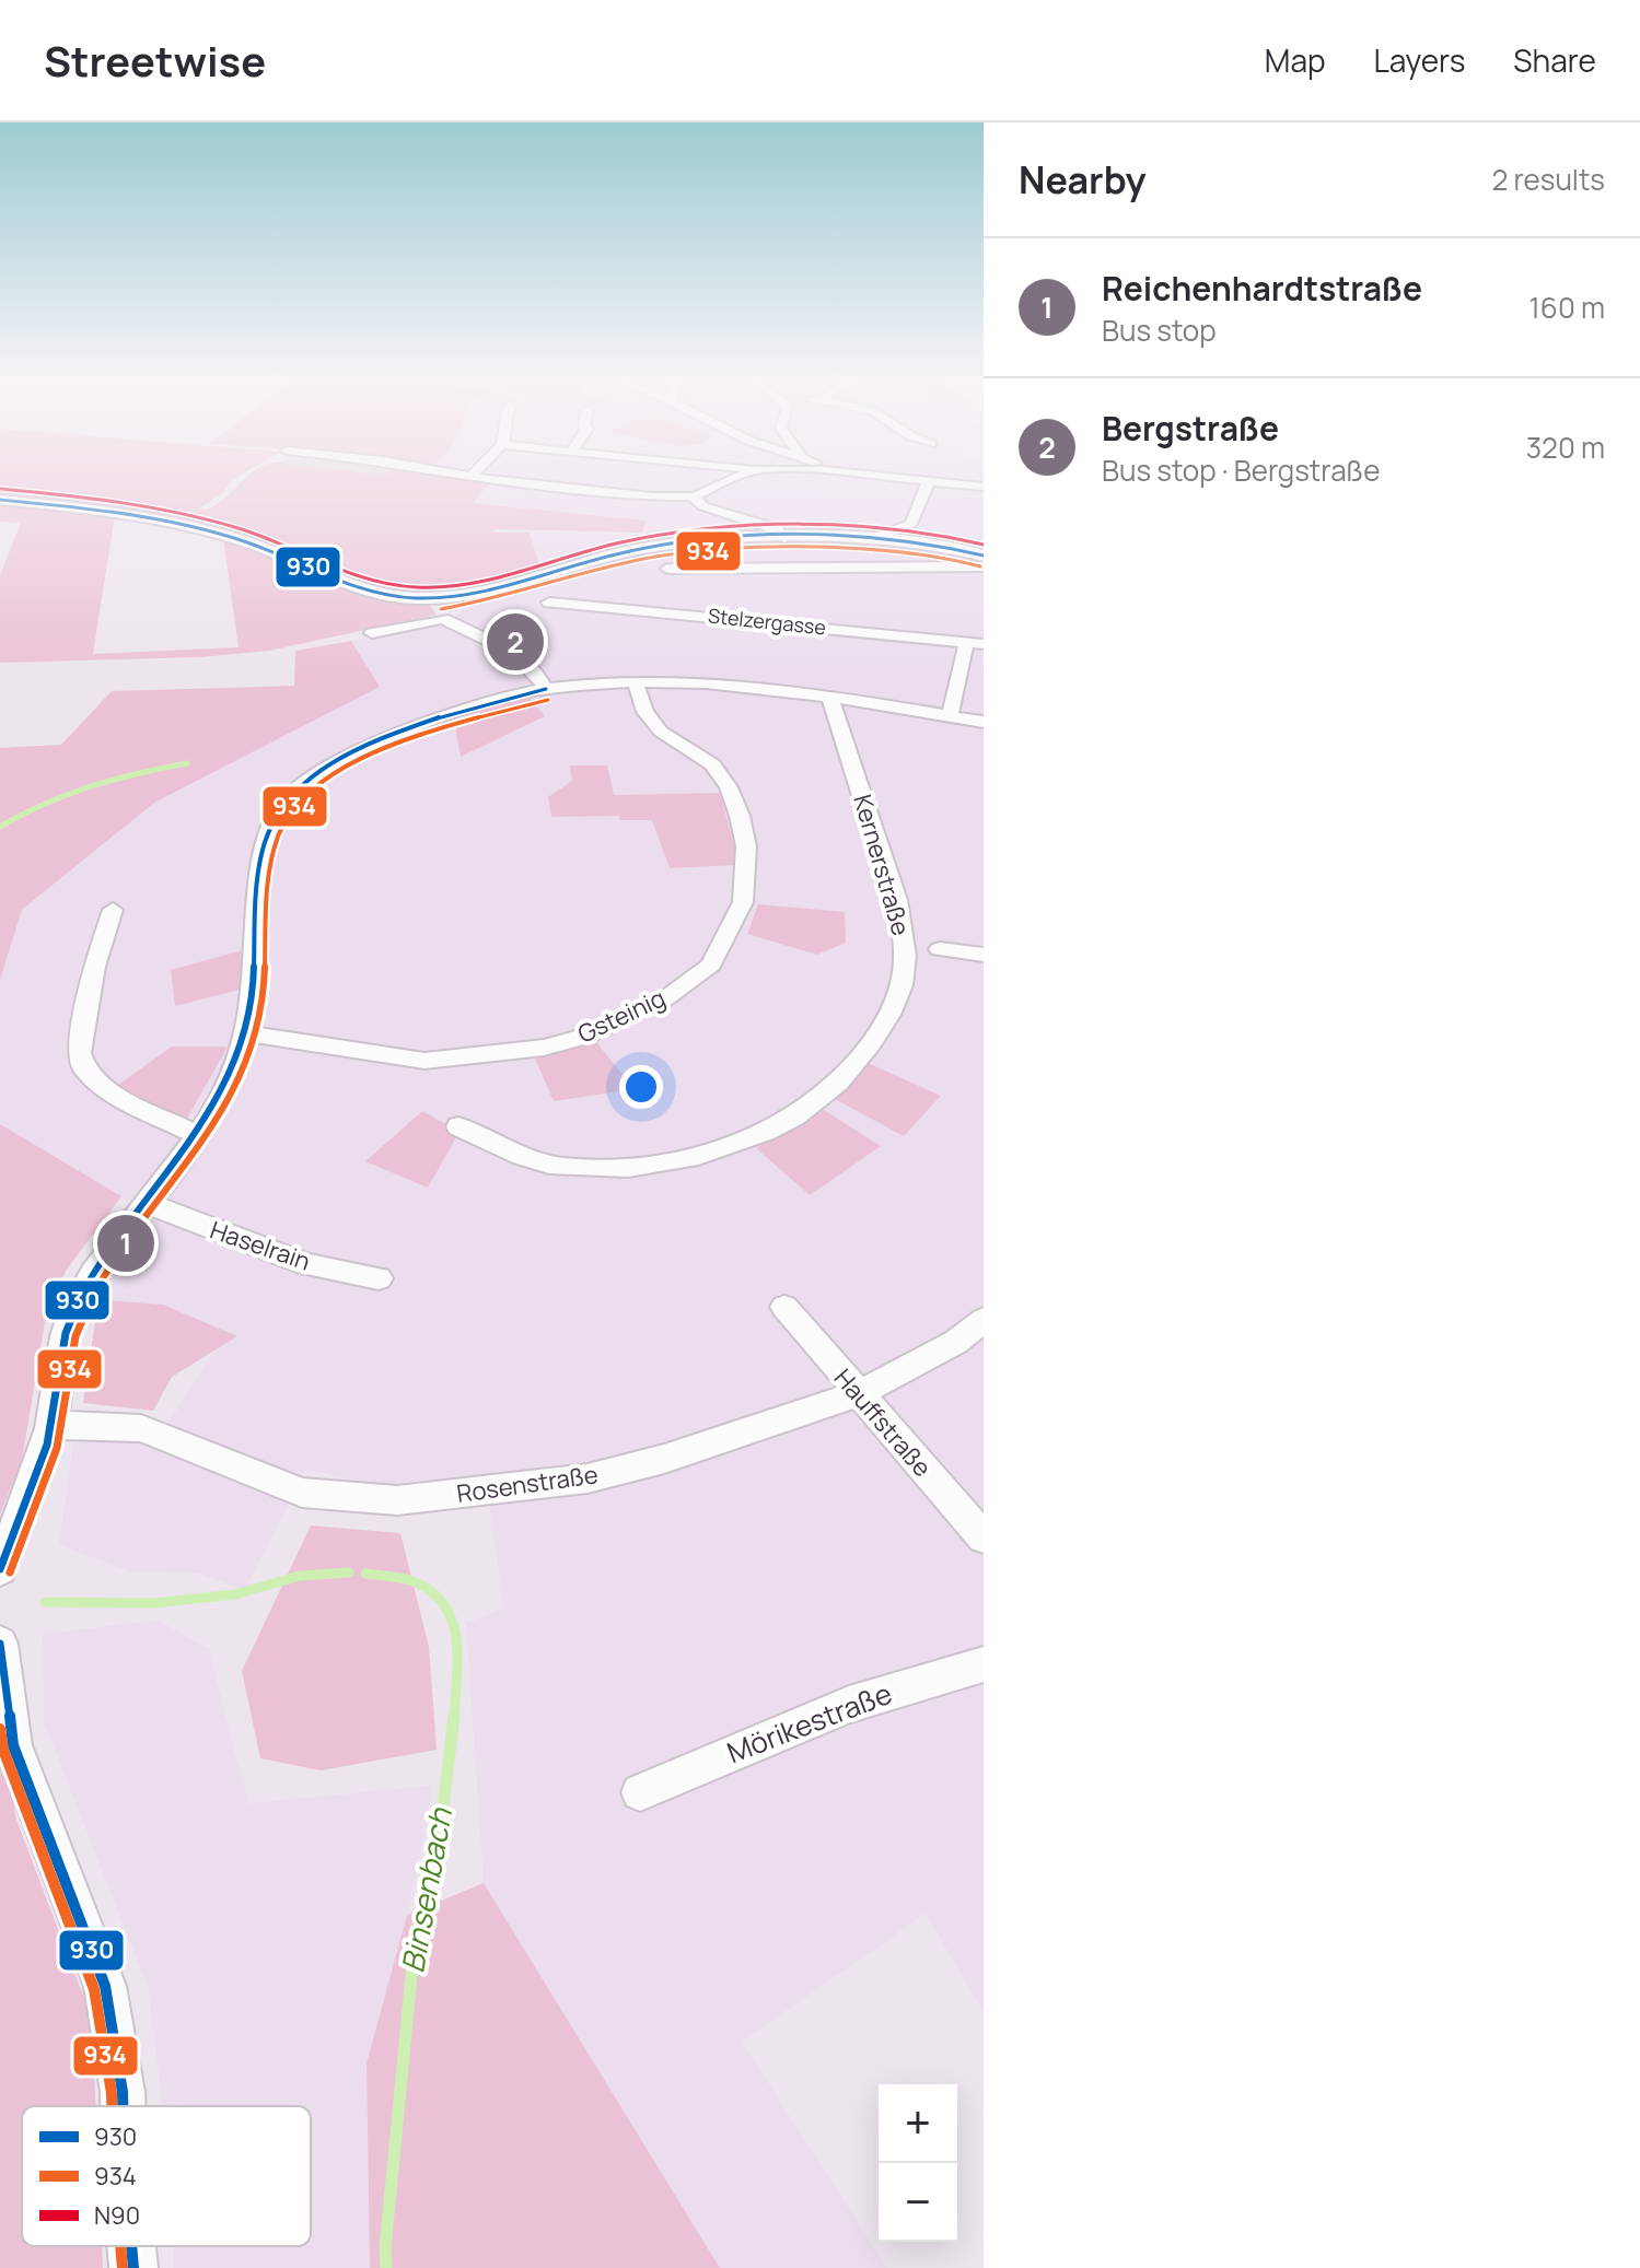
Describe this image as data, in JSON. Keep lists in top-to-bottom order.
{
  "streets": {
    "street": [
      "Stelzergasse",
      "Kernerstraße",
      "Gsteinig",
      "Haselrain",
      "Hauffstraße",
      "Rosenstraße",
      "Mörikestraße"
    ]
  },
  "crossings": [
    ["Hauffstraße", "Rosenstraße"]
  ],
  "water": ["Binsenbach"],
  "lines": ["transit line N90", "transit line 930", "transit line 934"],
  "legend": ["930", "934", "N90"],
  "page": {
    "header": "Streetwise",
    "nav": ["Map", "Layers", "Share"],
    "heading": ["Nearby", "2 results"],
    "list": [
      {
        "mark": "1",
        "name": "Reichenhardtstraße",
        "note": "Bus stop",
        "value": "160 m"
      },
      {
        "mark": "2",
        "name": "Bergstraße",
        "note": "Bus stop · Bergstraße",
        "value": "320 m"
      }
    ],
    "pins": ["2", "1"],
    "map_buttons": ["+", "−"]
  }
}
